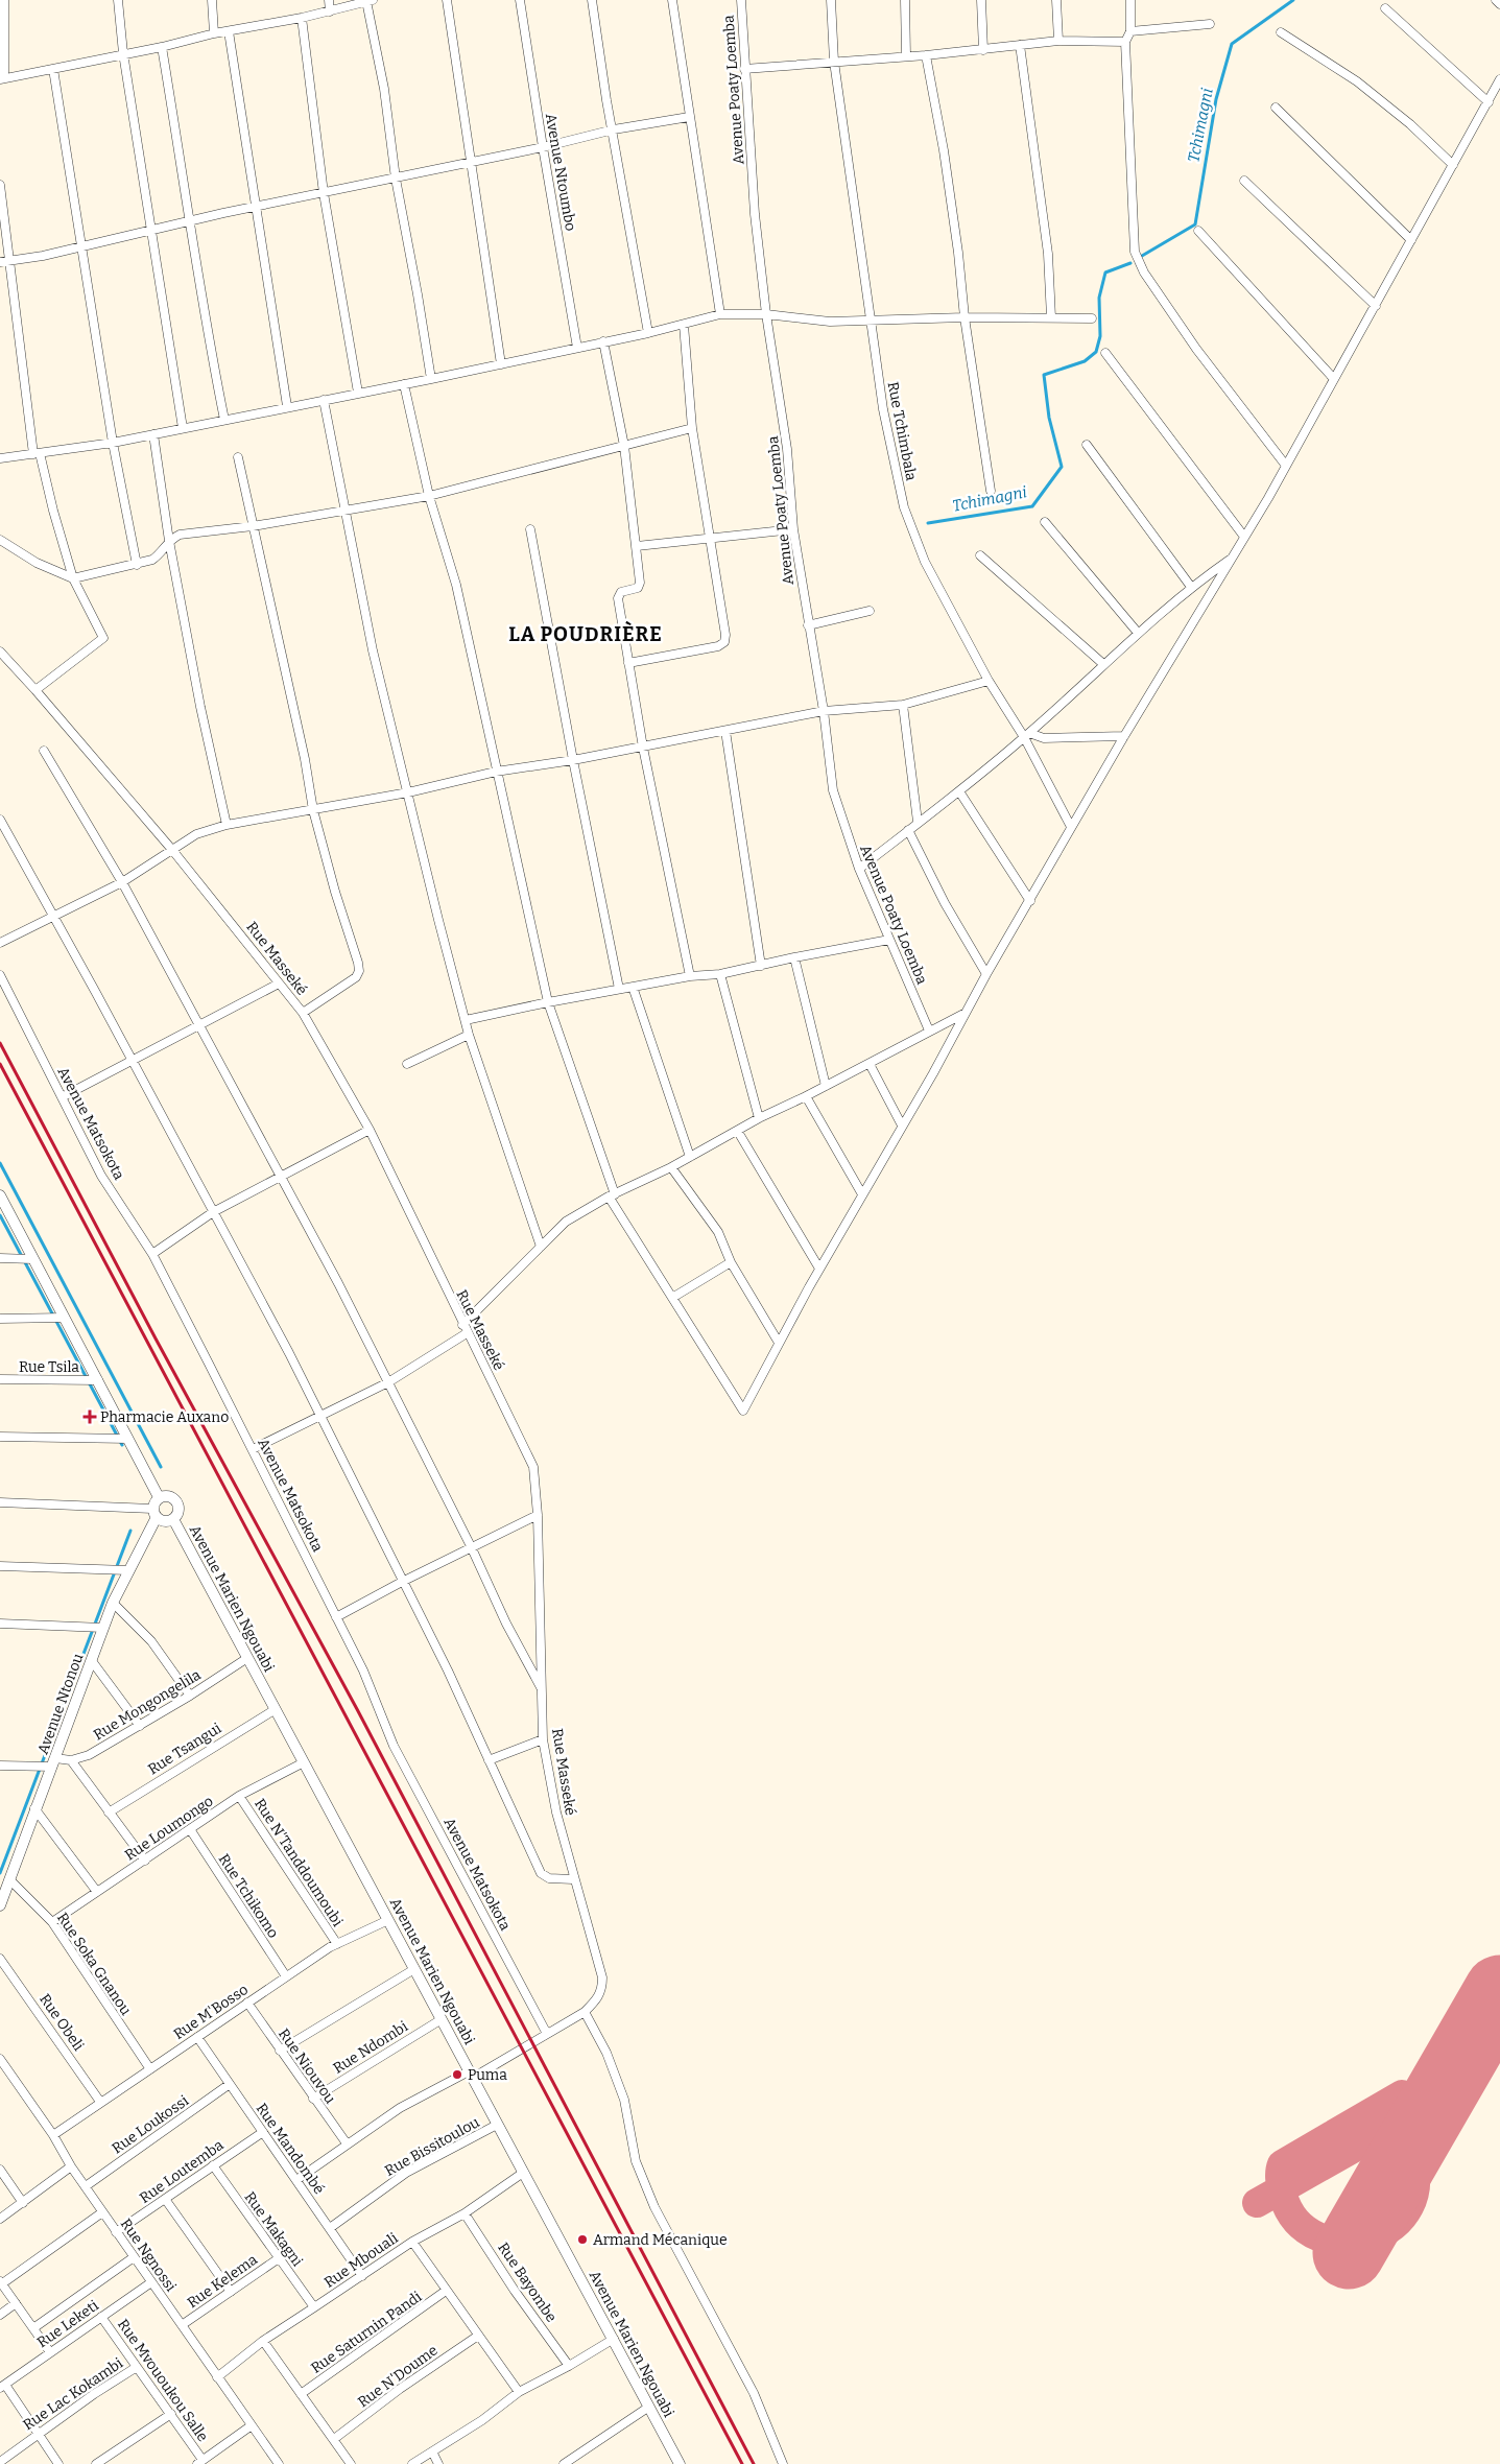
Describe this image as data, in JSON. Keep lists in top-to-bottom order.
{
  "streets": {
    "street": [
      "Avenue Poaty Loemba",
      "Avenue Ntoumbo",
      "Rue Tchimbala",
      "Rue Masseké",
      "Avenue Matsokota",
      "Rue Tsila",
      "Avenue Marien Ngouabi",
      "Avenue Ntonou",
      "Rue Mongongelila",
      "Rue Tsangui",
      "Rue Loumongo",
      "Rue N'Tanddoumoubi",
      "Rue Tchikomo",
      "Rue Soka Gnanou",
      "Rue M'Bosso",
      "Rue Obeli",
      "Rue Ndombi",
      "Rue Niouvou",
      "Rue Loukossi",
      "Rue Bissitoulou",
      "Rue Mandombé",
      "Rue Loutemba",
      "Rue Makagni",
      "Rue Ngnossi",
      "Rue Mbouali",
      "Rue Kelema",
      "Rue Bayombe",
      "Rue Leketi",
      "Rue Saturnin Pandi",
      "Rue N'Doume",
      "Rue Mvououkou Salle",
      "Rue Lac Kokambi"
    ]
  },
  "crossings": [
    ["Rue Masseké", "Avenue Matsokota"],
    ["Rue Masseké", "Avenue Marien Ngouabi"],
    ["Rue Masseké", "Rue Niouvou"],
    ["Rue Masseké", "Rue Mandombé"],
    ["Avenue Marien Ngouabi", "Avenue Ntonou"],
    ["Avenue Marien Ngouabi", "Rue Mongongelila"],
    ["Avenue Marien Ngouabi", "Rue Tsangui"],
    ["Avenue Marien Ngouabi", "Rue Loumongo"],
    ["Avenue Marien Ngouabi", "Rue M'Bosso"],
    ["Avenue Marien Ngouabi", "Rue Ndombi"],
    ["Avenue Marien Ngouabi", "Rue Bissitoulou"],
    ["Avenue Marien Ngouabi", "Rue Mbouali"],
    ["Avenue Ntonou", "Rue Mongongelila"],
    ["Avenue Ntonou", "Rue Soka Gnanou"],
    ["Rue Loumongo", "Rue N'Tanddoumoubi"],
    ["Rue Loumongo", "Rue Tchikomo"],
    ["Rue Loumongo", "Rue Soka Gnanou"],
    ["Rue N'Tanddoumoubi", "Rue M'Bosso"],
    ["Rue Tchikomo", "Rue M'Bosso"],
    ["Rue Soka Gnanou", "Rue M'Bosso"],
    ["Rue M'Bosso", "Rue Obeli"],
    ["Rue M'Bosso", "Rue Niouvou"],
    ["Rue M'Bosso", "Rue Mandombé"],
    ["Rue M'Bosso", "Rue Ngnossi"],
    ["Rue Ndombi", "Rue Niouvou"],
    ["Rue Loukossi", "Rue Mandombé"],
    ["Rue Loukossi", "Rue Ngnossi"],
    ["Rue Bissitoulou", "Rue Mandombé"],
    ["Rue Mandombé", "Rue Loutemba"],
    ["Rue Mandombé", "Rue Mbouali"],
    ["Rue Loutemba", "Rue Makagni"],
    ["Rue Loutemba", "Rue Ngnossi"],
    ["Rue Makagni", "Rue Mbouali"],
    ["Rue Makagni", "Rue Kelema"],
    ["Rue Ngnossi", "Rue Mbouali"],
    ["Rue Ngnossi", "Rue Kelema"],
    ["Rue Ngnossi", "Rue Leketi"],
    ["Rue Mbouali", "Rue Bayombe"],
    ["Rue Leketi", "Rue Mvououkou Salle"],
    ["Rue Mvououkou Salle", "Rue Lac Kokambi"]
  ],
  "districts": ["LA POUDRIÈRE"],
  "water": ["Tchimagni"],
  "places": {
    "health": ["Pharmacie Auxano"],
    "other": ["Puma", "Armand Mécanique"]
  }
}
